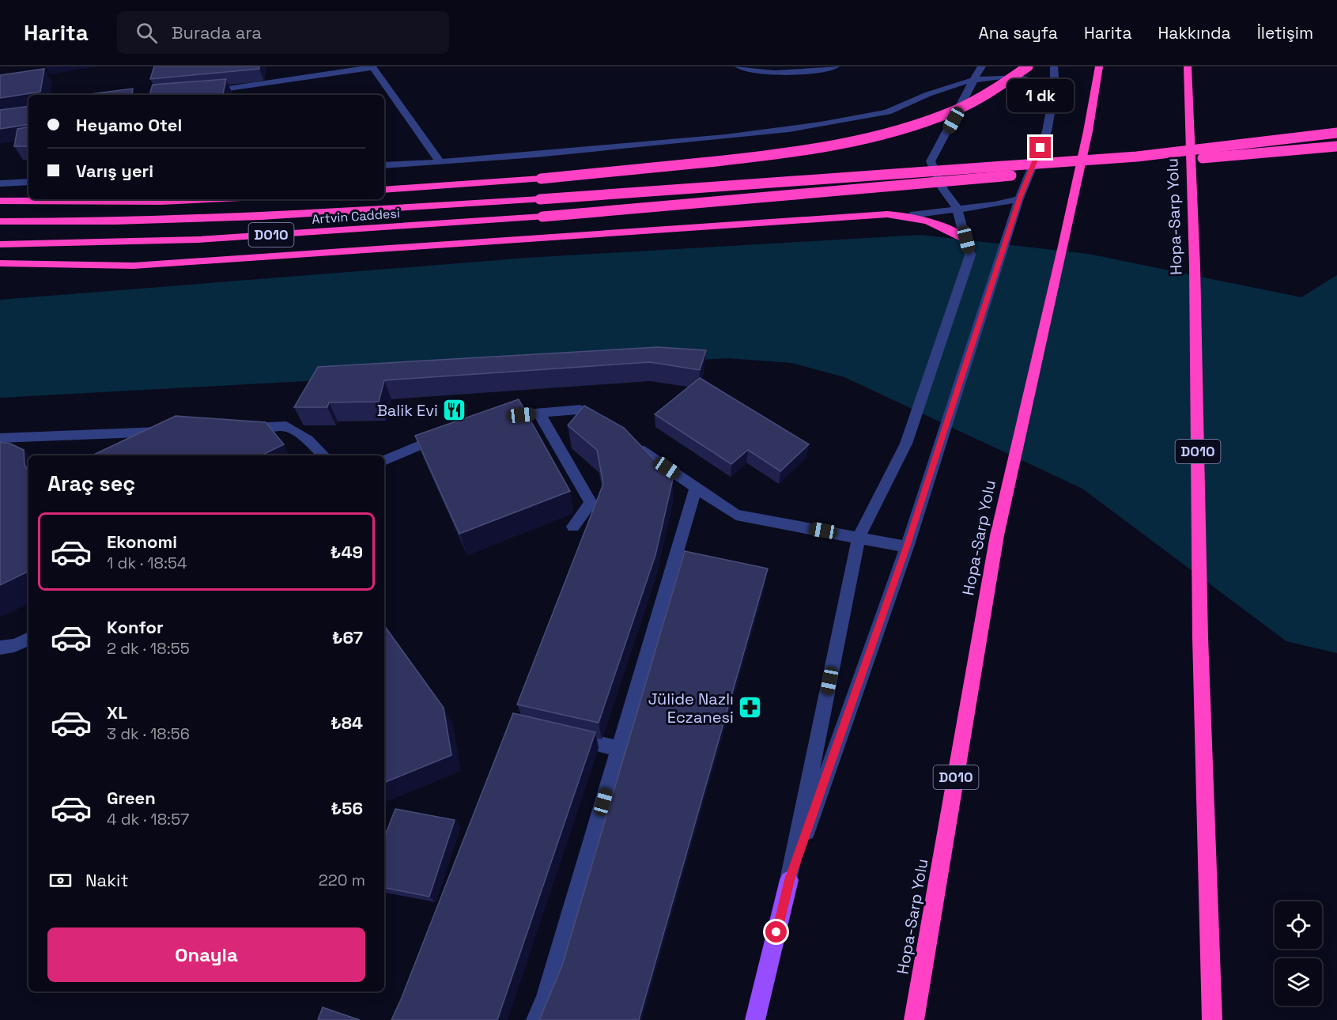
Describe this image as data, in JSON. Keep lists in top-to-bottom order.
{
  "streets": {
    "highway": ["Artvin Caddesi", "Hopa-Sarp Yolu", "D010"]
  },
  "places": {
    "restaurant": ["Balik Evi"],
    "pharmacy": ["Jülide Nazlı Eczanesi"]
  },
  "page": {
    "header": "Harita",
    "search": "Burada ara",
    "nav": [
      "Ana sayfa",
      "Harita",
      "Hakkında",
      "İletişim"
    ],
    "bubble": "1 dk",
    "banner": ["Heyamo Otel", "Varış yeri"],
    "heading": "Araç seç",
    "list": [
      {
        "name": "Ekonomi",
        "note": "1 dk · 18:54",
        "value": "₺49"
      },
      {
        "name": "Konfor",
        "note": "2 dk · 18:55",
        "value": "₺67"
      },
      {
        "name": "XL",
        "note": "3 dk · 18:56",
        "value": "₺84"
      },
      {
        "name": "Green",
        "note": "4 dk · 18:57",
        "value": "₺56"
      }
    ],
    "pay": ["Nakit", "220 m"],
    "buttons": "Onayla"
  }
}
